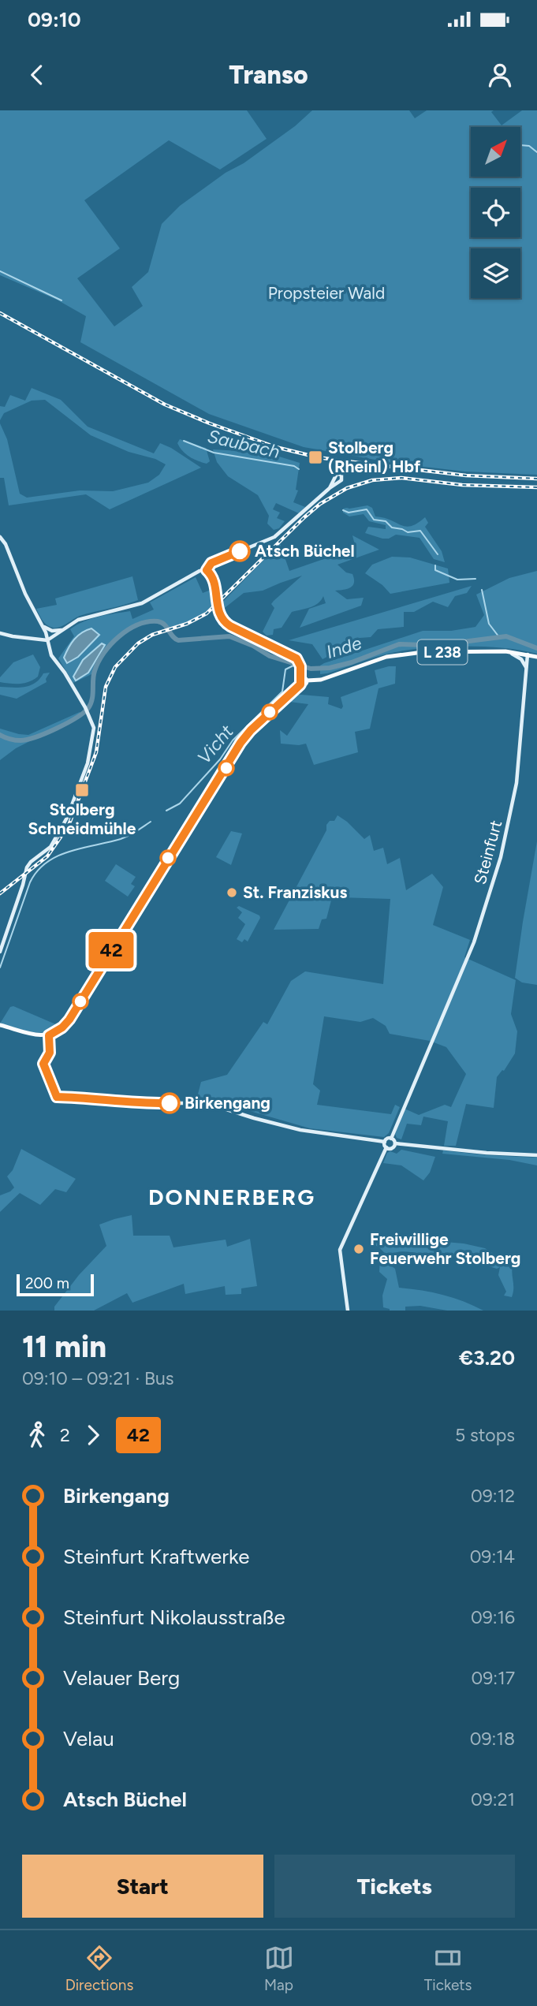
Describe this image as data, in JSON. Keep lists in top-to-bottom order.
{
  "streets": {
    "main road": ["L 238"],
    "street": ["Steinfurt"]
  },
  "crossings": [
    ["L 238", "Steinfurt"]
  ],
  "districts": ["DONNERBERG"],
  "water": ["Saubach", "Inde", "Vicht"],
  "parks": ["Propsteier Wald"],
  "places": {
    "transit": ["Stolberg (Rheinl) Hbf", "Stolberg Schneidmühle"],
    "other": [
      "Atsch Büchel",
      "St. Franziskus",
      "Birkengang",
      "Freiwillige Feuerwehr Stolberg"
    ]
  },
  "lines": ["bus line 42"],
  "scale_bar": "200 m",
  "north": "top right",
  "page": {
    "status": "09:10",
    "header": "Transo",
    "on_map": "42",
    "scale": "200 m",
    "heading": ["11 min", "09:10 – 09:21 · Bus", "€3.20"],
    "legs": ["2", "42", "5 stops"],
    "list": [
      {
        "name": "Birkengang",
        "value": "09:12"
      },
      {
        "name": "Steinfurt Kraftwerke",
        "value": "09:14"
      },
      {
        "name": "Steinfurt Nikolausstraße",
        "value": "09:16"
      },
      {
        "name": "Velauer Berg",
        "value": "09:17"
      },
      {
        "name": "Velau",
        "value": "09:18"
      },
      {
        "name": "Atsch Büchel",
        "value": "09:21"
      }
    ],
    "buttons": ["Start", "Tickets"],
    "tabs": ["Directions", "Map", "Tickets"]
  }
}
